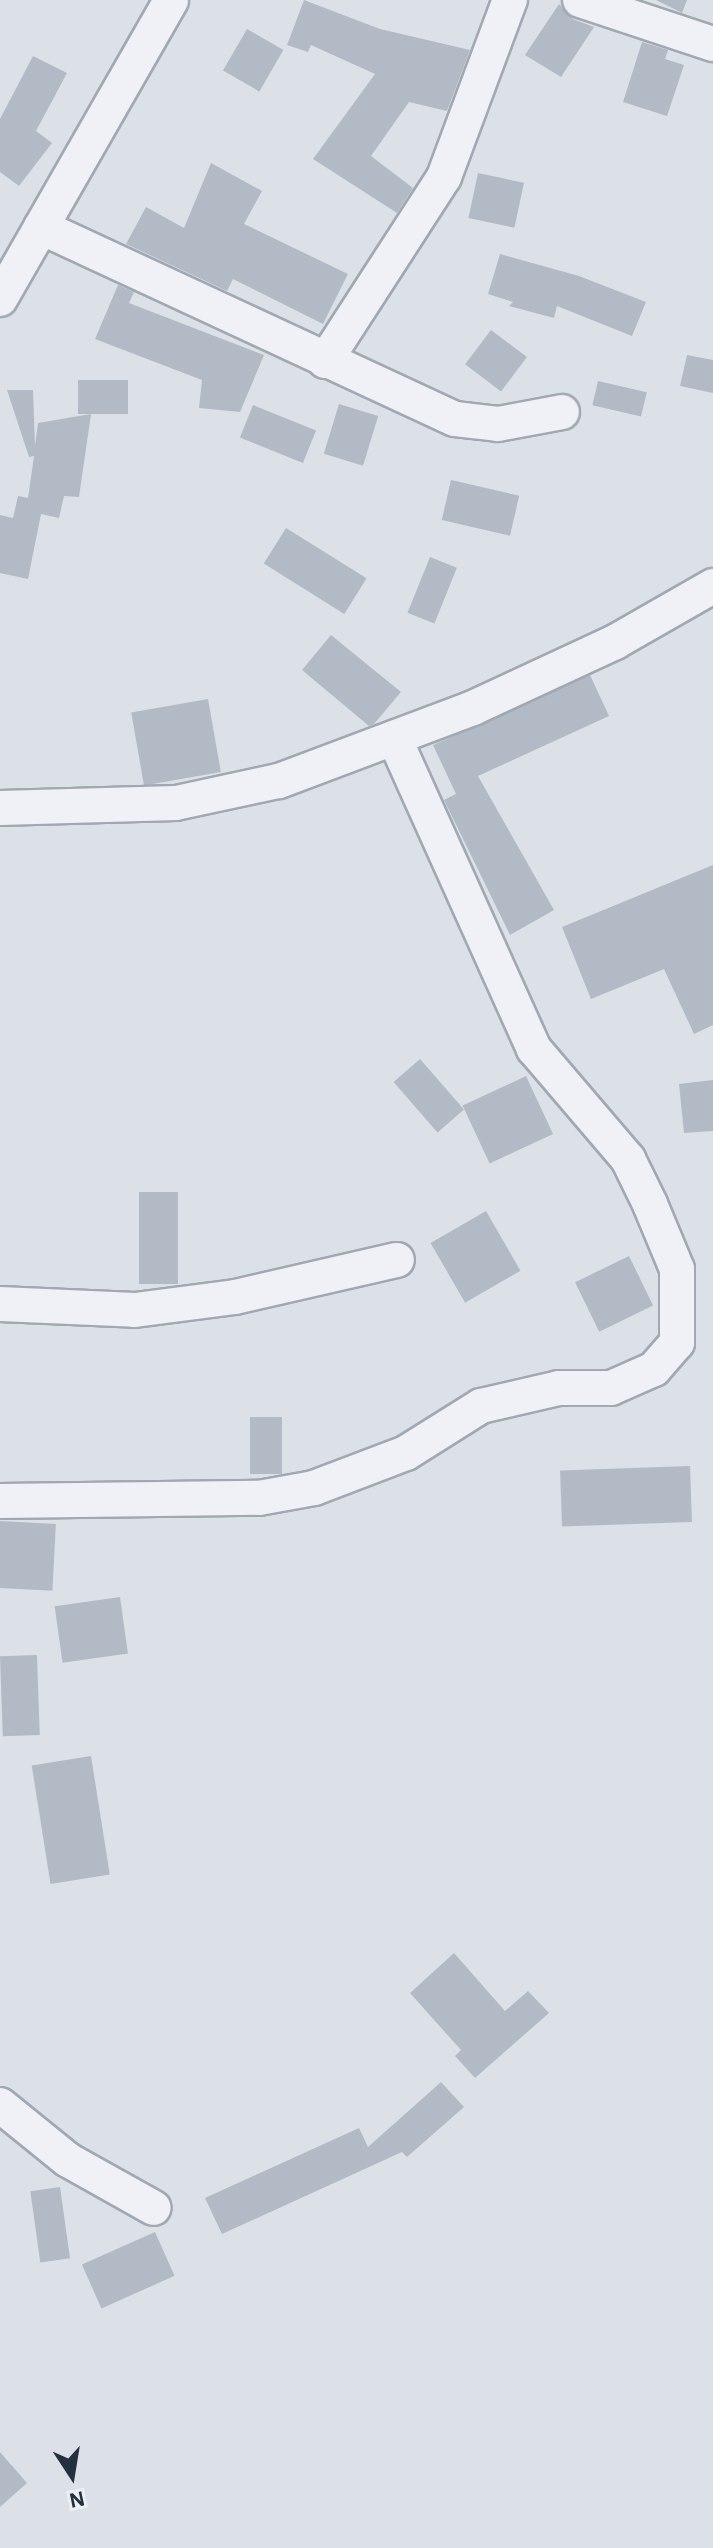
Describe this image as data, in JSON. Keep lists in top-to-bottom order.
{
  "north": "bottom"
}
